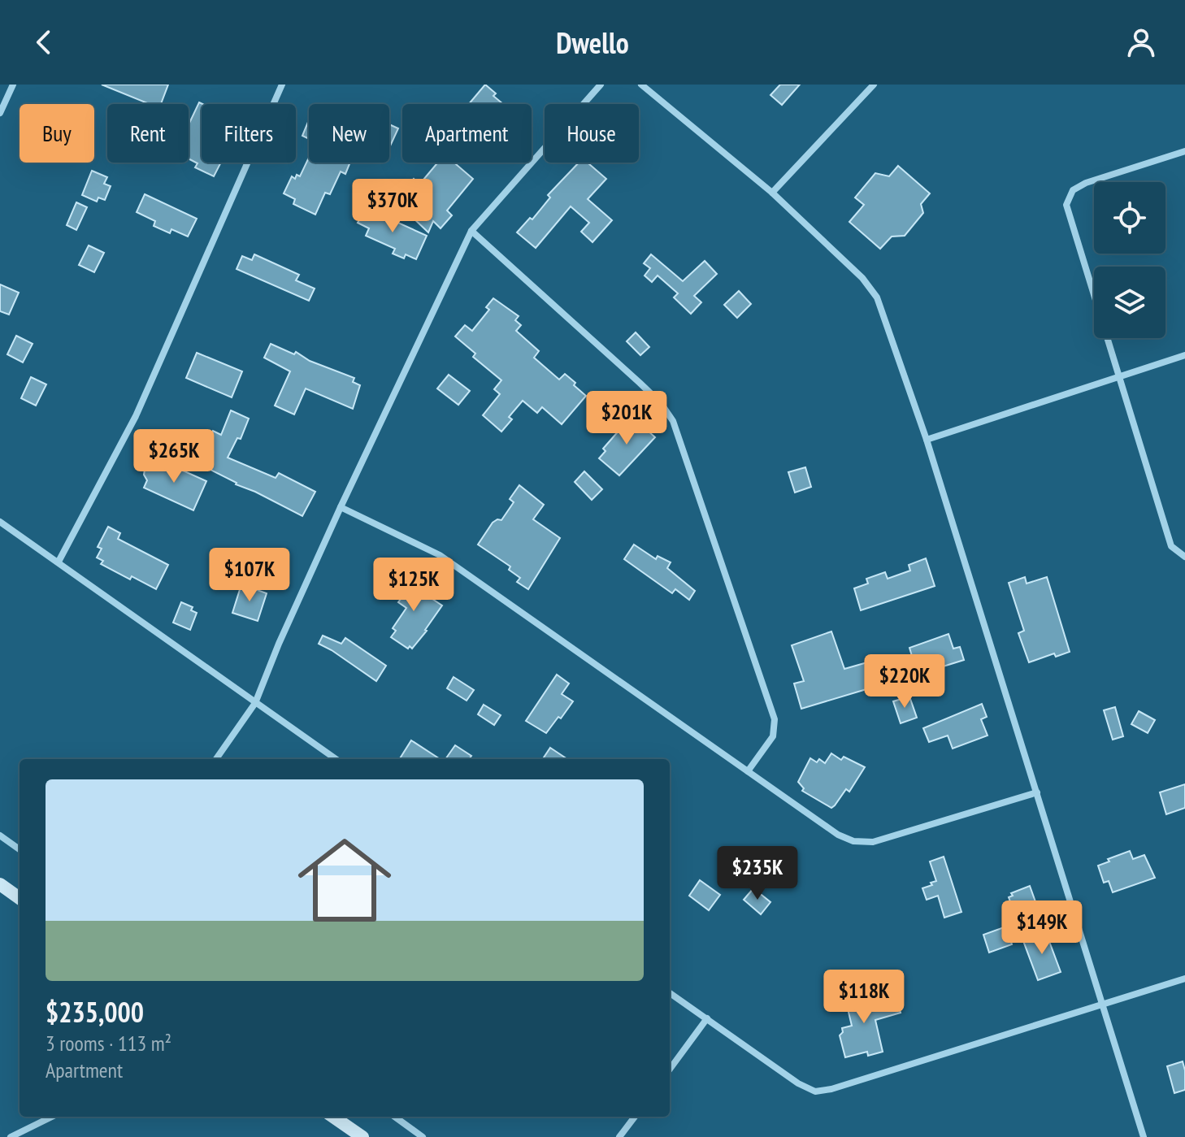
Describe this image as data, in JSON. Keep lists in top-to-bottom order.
{
  "page": {
    "header": "Dwello",
    "chip": [
      "Buy",
      "Rent",
      "Filters",
      "New",
      "Apartment",
      "House"
    ],
    "price": [
      "$370K",
      "$201K",
      "$265K",
      "$107K",
      "$125K",
      "$220K",
      "$235K",
      "$149K",
      "$118K"
    ],
    "list": [
      {
        "name": "$235,000",
        "note": "3 rooms · 113 m² · Apartment"
      }
    ]
  }
}
